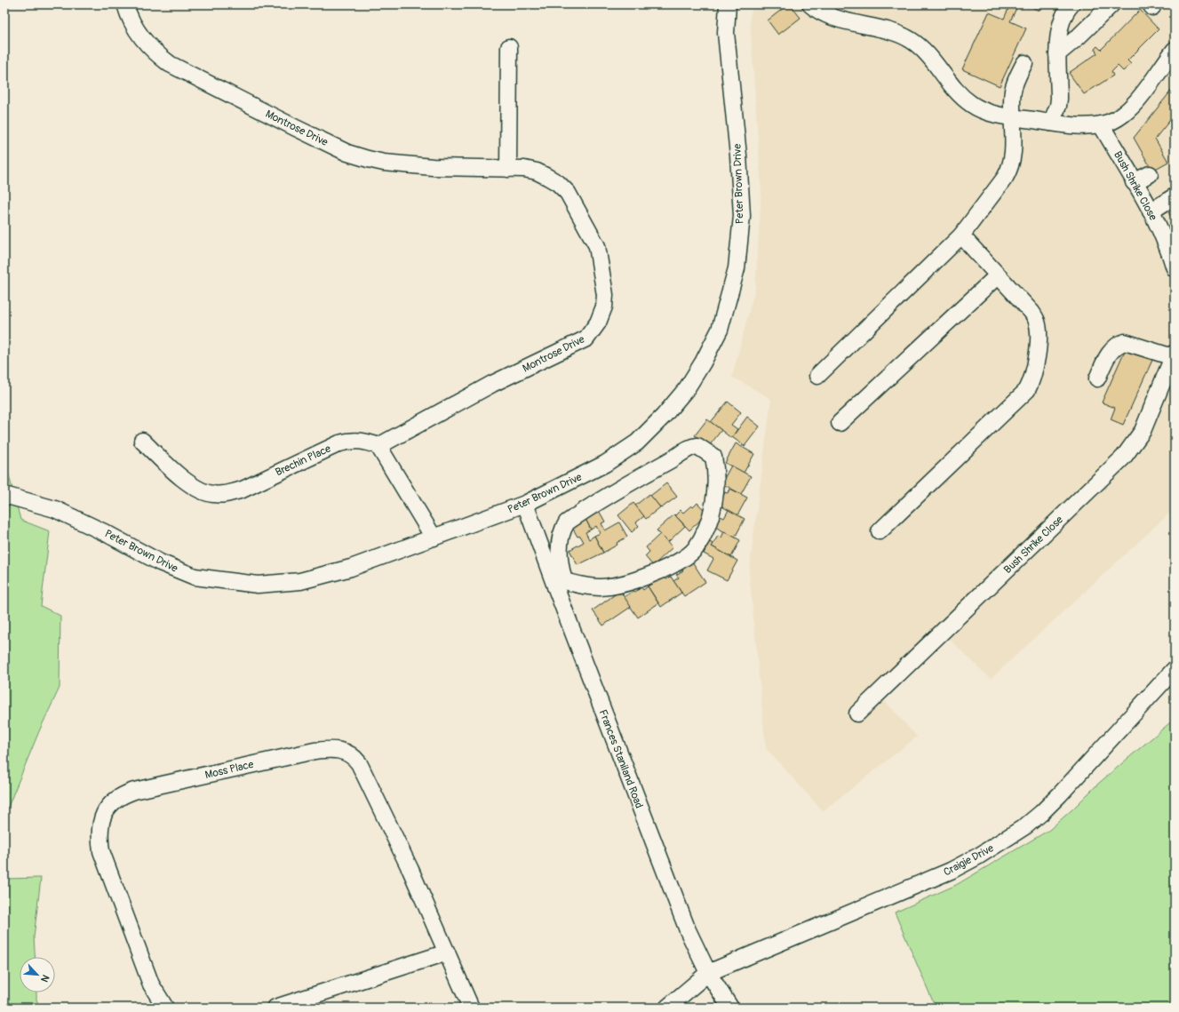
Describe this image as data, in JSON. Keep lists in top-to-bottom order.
{
  "streets": {
    "street": [
      "Montrose Drive",
      "Peter Brown Drive",
      "Bush Shrike Close",
      "Brechin Place",
      "Frances Staniland Road",
      "Moss Place",
      "Craigie Drive"
    ]
  },
  "crossings": [
    ["Montrose Drive", "Brechin Place"],
    ["Peter Brown Drive", "Frances Staniland Road"],
    ["Frances Staniland Road", "Craigie Drive"]
  ],
  "north": "bottom right"
}
